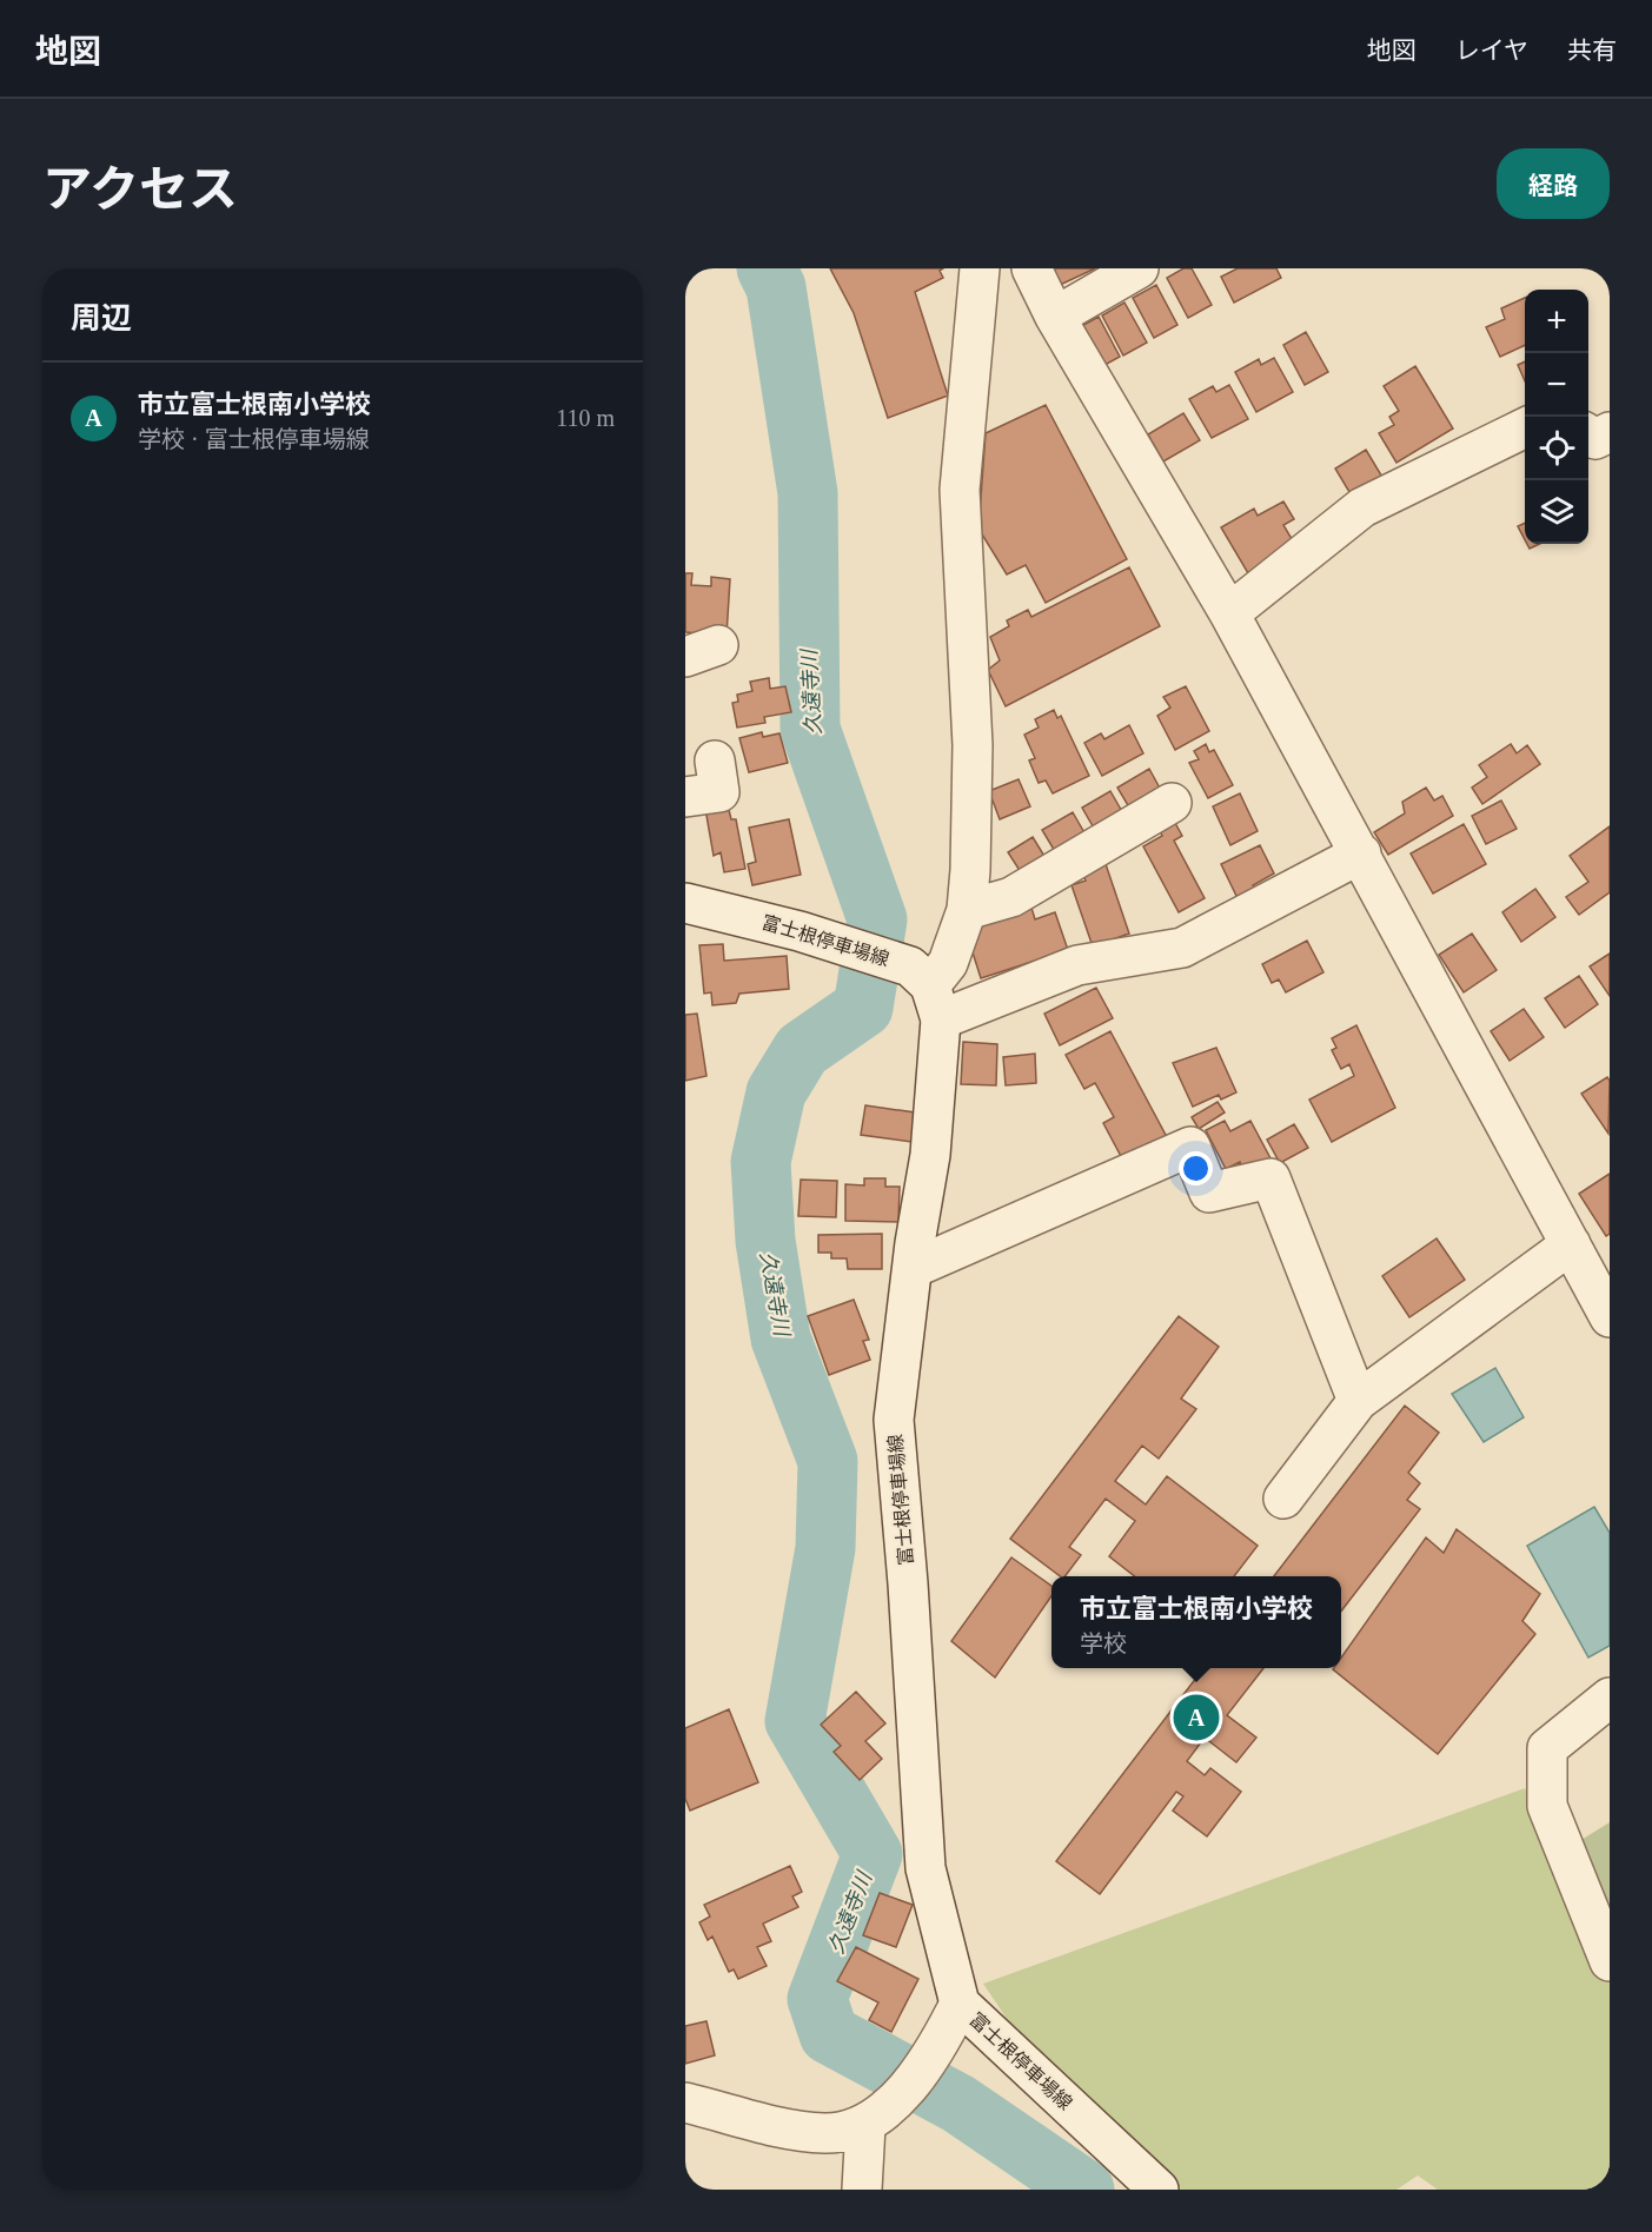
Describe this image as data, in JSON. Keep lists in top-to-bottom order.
{
  "streets": {
    "street": ["富士根停車場線"]
  },
  "water": ["久遠寺川"],
  "page": {
    "header": "地図",
    "nav": ["地図", "レイヤ", "共有"],
    "title": "アクセス",
    "buttons": "経路",
    "heading": "周辺",
    "map_buttons": ["+", "−"],
    "list": [
      {
        "mark": "A",
        "name": "市立富士根南小学校",
        "note": "学校 · 富士根停車場線",
        "value": "110 m"
      }
    ],
    "popup": ["市立富士根南小学校", "学校"],
    "pins": "A"
  }
}
